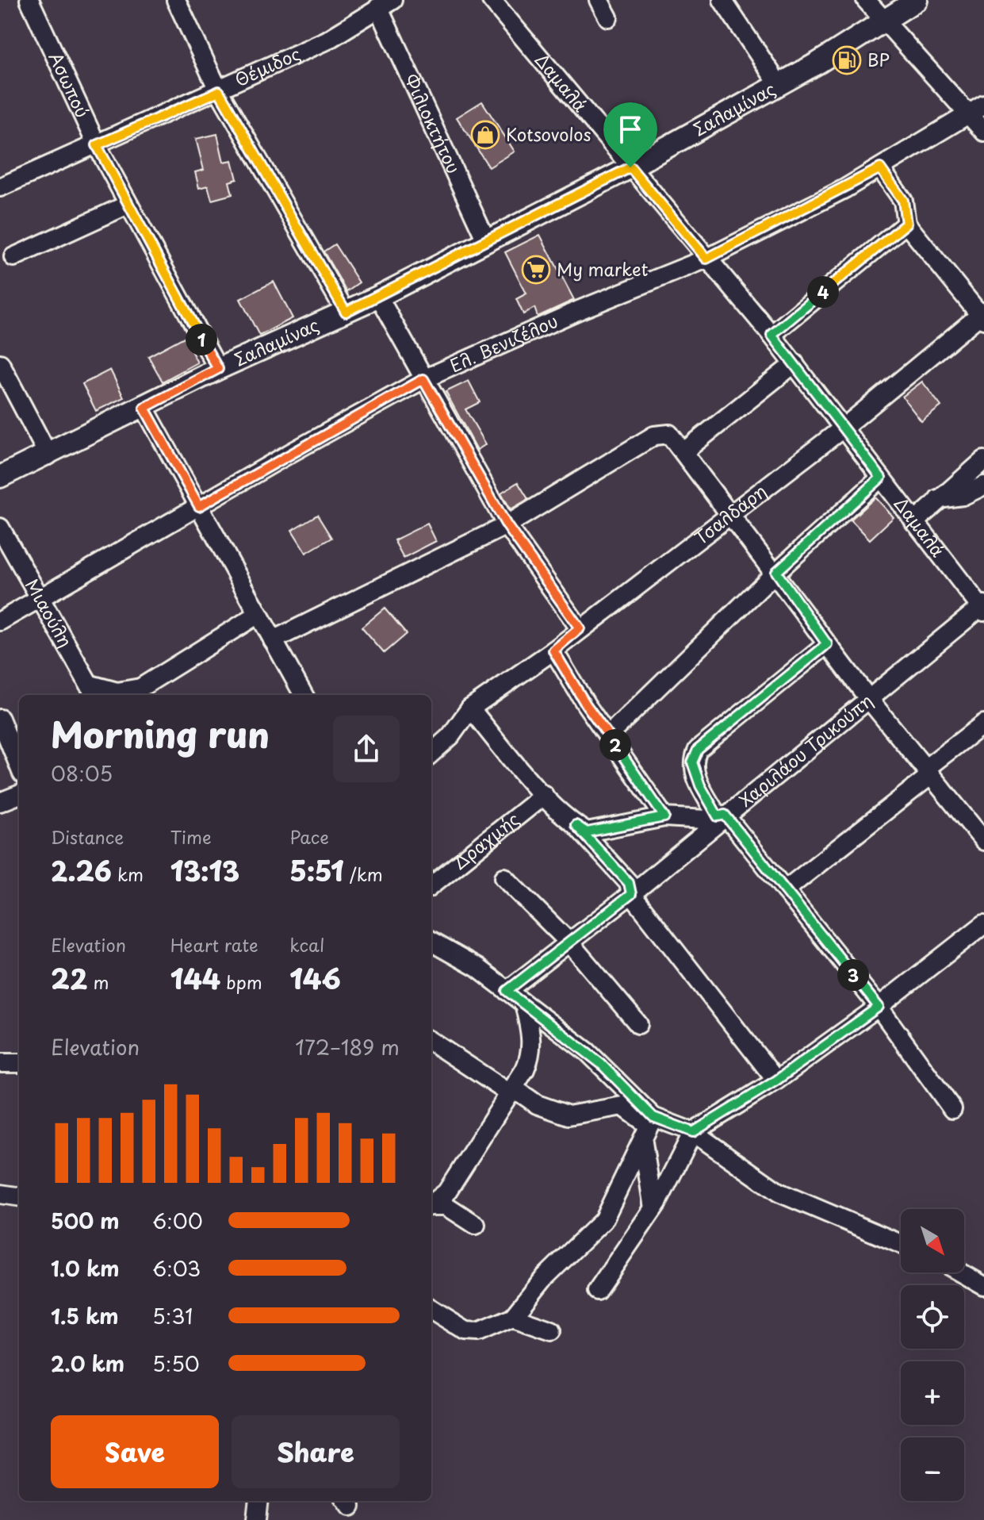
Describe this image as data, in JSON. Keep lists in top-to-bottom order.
{
  "streets": {
    "main road": ["Σαλαμίνας"],
    "street": [
      "Θέμιδος",
      "Δαμαλά",
      "Ασωπού",
      "Φιλιοκτήτου",
      "Ελ. Βενιζέλου",
      "Τσαλδάρη",
      "Μιαούλη",
      "Χαριλάου Τρικούπη",
      "Δραχμής"
    ]
  },
  "crossings": [
    ["Θέμιδος", "Ασωπού"],
    ["Θέμιδος", "Φιλιοκτήτου"],
    ["Δαμαλά", "Σαλαμίνας"],
    ["Δαμαλά", "Ελ. Βενιζέλου"],
    ["Δαμαλά", "Τσαλδάρη"],
    ["Δαμαλά", "Χαριλάου Τρικούπη"],
    ["Ασωπού", "Σαλαμίνας"],
    ["Σαλαμίνας", "Φιλιοκτήτου"],
    ["Ελ. Βενιζέλου", "Μιαούλη"]
  ],
  "places": {
    "fuel station": ["BP"],
    "shop": ["Kotsovolos"],
    "supermarket": ["My market"]
  },
  "north": "bottom right",
  "page": {
    "pins": [
      "4",
      "1",
      "2",
      "3"
    ],
    "heading": ["Morning run", "08:05"],
    "stats": [
      ["Distance", "2.26 km"],
      ["Time", "13:13"],
      ["Pace", "5:51 /km"],
      ["Elevation", "22 m"],
      ["Heart rate", "144 bpm"],
      ["kcal", "146"]
    ],
    "chart": ["Elevation", "172–189 m"],
    "list": [
      {
        "name": "500 m",
        "note": "6:00"
      },
      {
        "name": "1.0 km",
        "note": "6:03"
      },
      {
        "name": "1.5 km",
        "note": "5:31"
      },
      {
        "name": "2.0 km",
        "note": "5:50"
      }
    ],
    "map_buttons": ["+", "−"],
    "buttons": ["Save", "Share"]
  }
}
